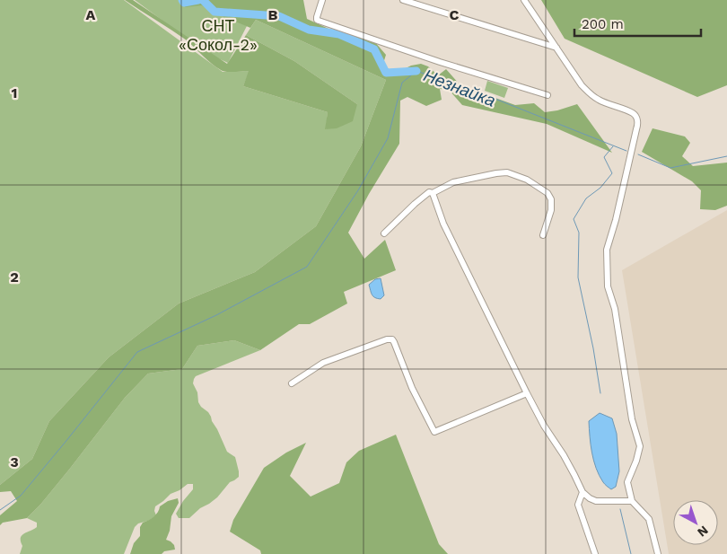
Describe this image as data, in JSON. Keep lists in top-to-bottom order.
{
  "water": ["Незнайка"],
  "parks": ["СНТ «Сокол-2»"],
  "scale_bar": "200 m",
  "north": "bottom right",
  "grid": {
    "columns": ["A", "B", "C"],
    "rows": ["1", "2", "3"]
  }
}
